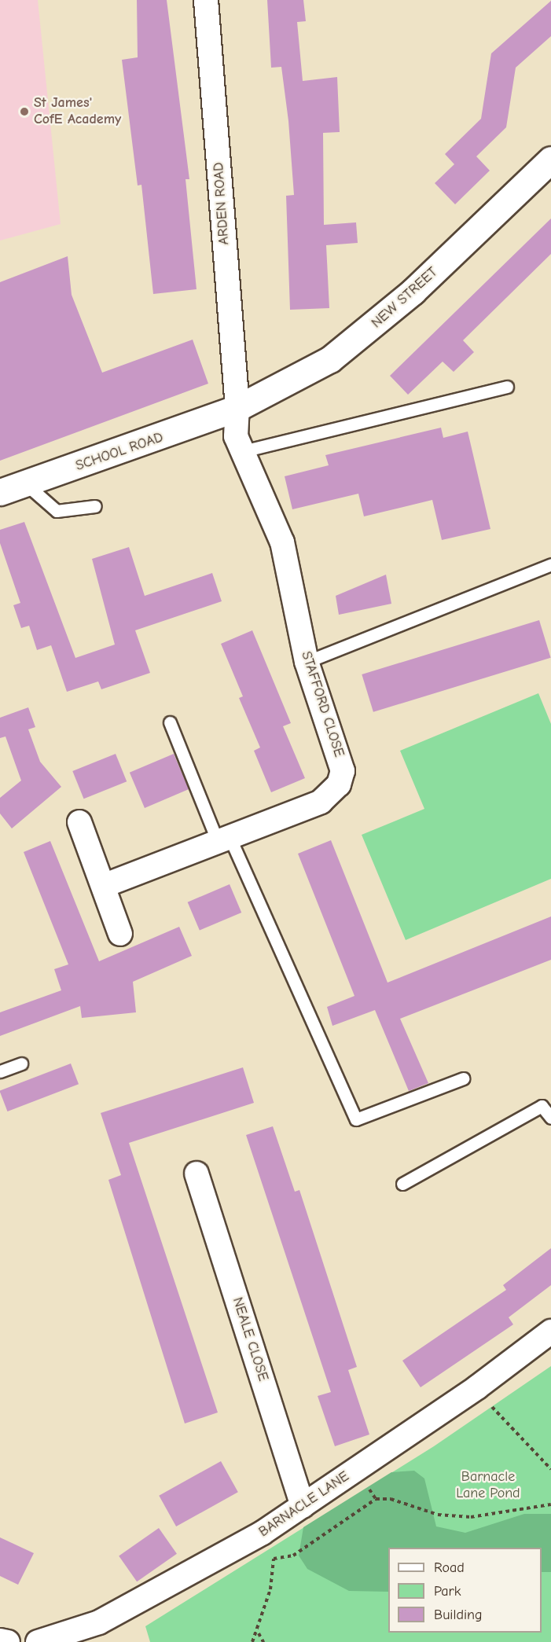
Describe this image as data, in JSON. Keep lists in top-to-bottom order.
{
  "streets": {
    "main road": ["NEW STREET", "SCHOOL ROAD"],
    "street": [
      "ARDEN ROAD",
      "STAFFORD CLOSE",
      "NEALE CLOSE",
      "BARNACLE LANE"
    ]
  },
  "crossings": [
    ["ARDEN ROAD", "NEW STREET"],
    ["ARDEN ROAD", "SCHOOL ROAD"],
    ["ARDEN ROAD", "STAFFORD CLOSE"],
    ["NEW STREET", "SCHOOL ROAD"],
    ["NEW STREET", "STAFFORD CLOSE"],
    ["SCHOOL ROAD", "STAFFORD CLOSE"],
    ["NEALE CLOSE", "BARNACLE LANE"]
  ],
  "parks": ["Barnacle Lane Pond"],
  "places": ["St James' CofE Academy"],
  "legend": ["Road", "Park", "Building"]
}
